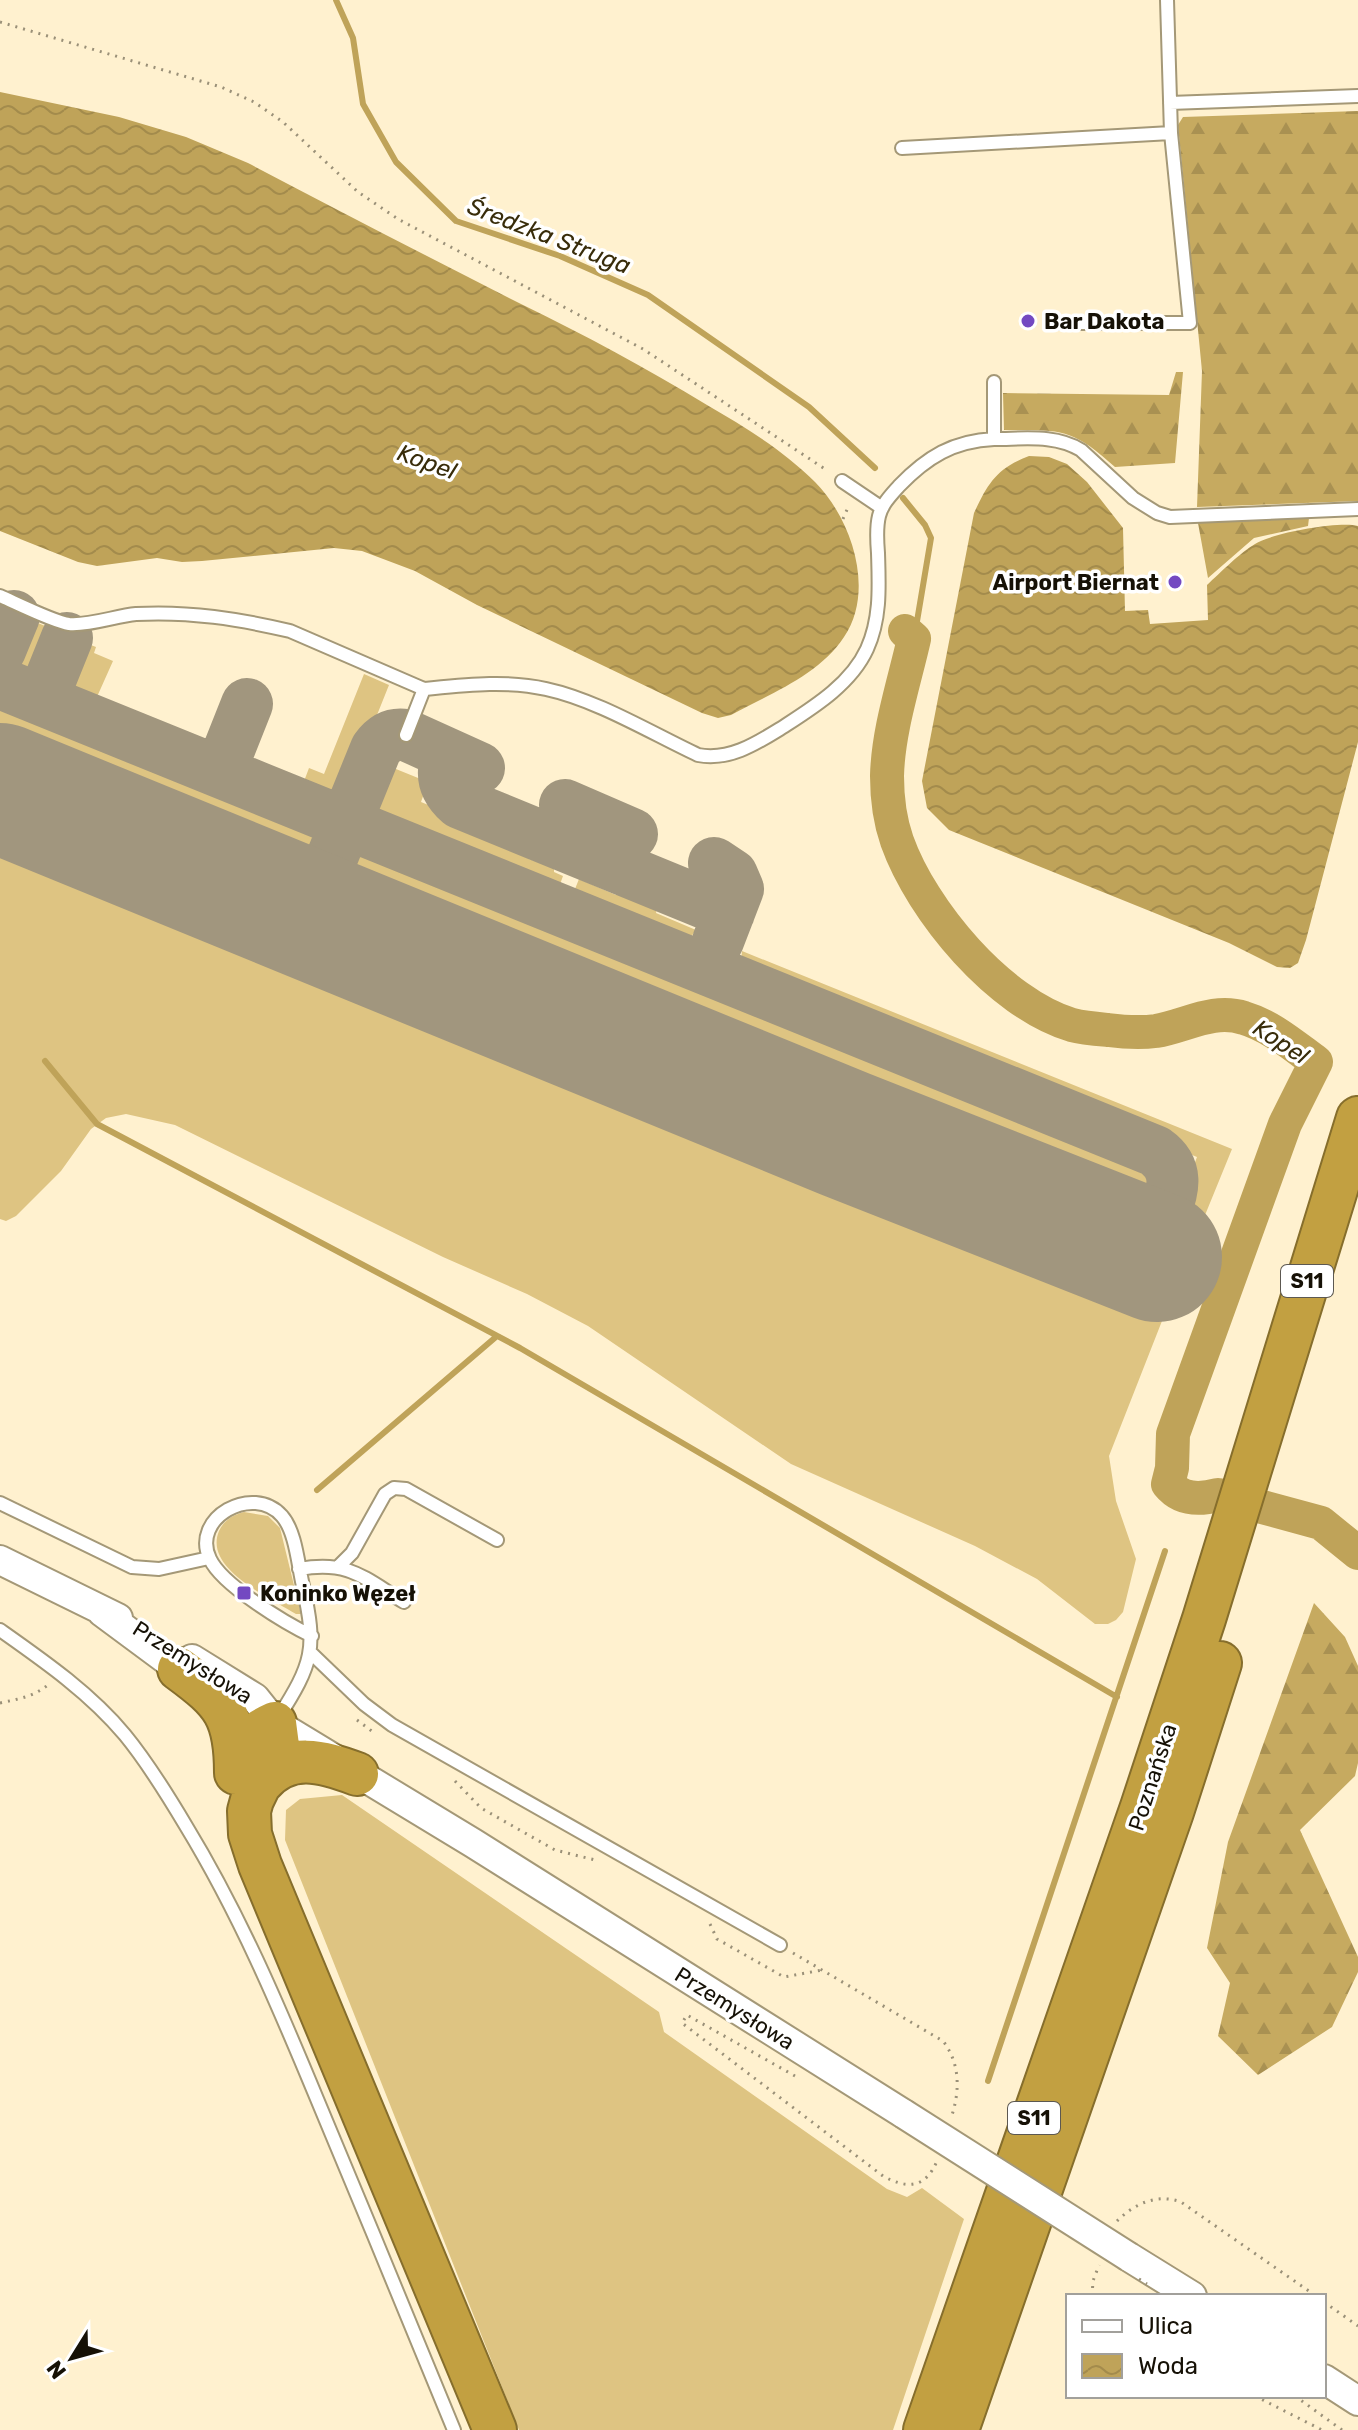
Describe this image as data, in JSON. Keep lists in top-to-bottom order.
{
  "streets": {
    "highway": ["S11", "Poznańska"],
    "street": ["Przemysłowa"]
  },
  "water": ["Średzka Struga", "Kopel"],
  "places": {
    "other": ["Bar Dakota", "Airport Biernat"],
    "transit": ["Koninko Węzeł"]
  },
  "legend": ["Ulica", "Woda"],
  "north": "bottom left"
}
